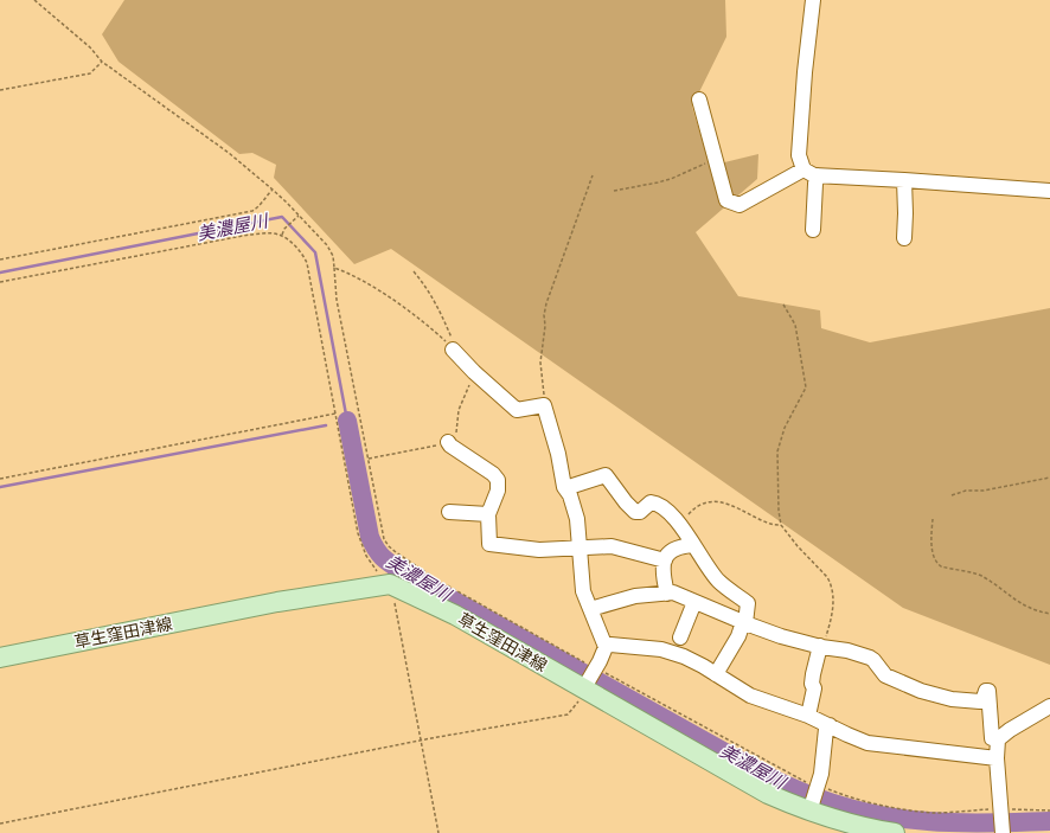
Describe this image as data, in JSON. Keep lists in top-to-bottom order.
{
  "streets": {
    "main road": ["草生窪田津線"]
  },
  "water": ["美濃屋川"]
}
